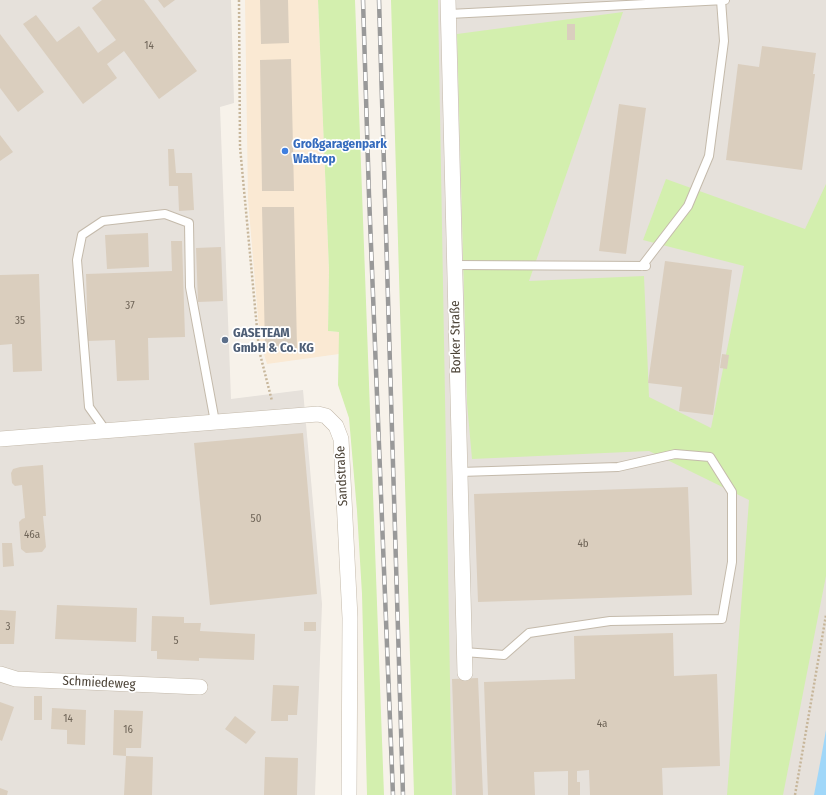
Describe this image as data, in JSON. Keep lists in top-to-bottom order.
{
  "streets": {
    "street": ["Borker Straße", "Sandstraße", "Schmiedeweg"]
  },
  "places": ["Großgaragenpark Waltrop", "GASETEAM GmbH & Co. KG"],
  "house_numbers": [
    "14",
    "37",
    "35",
    "50",
    "46a",
    "4b",
    "3",
    "5",
    "14",
    "4a",
    "16"
  ]
}
